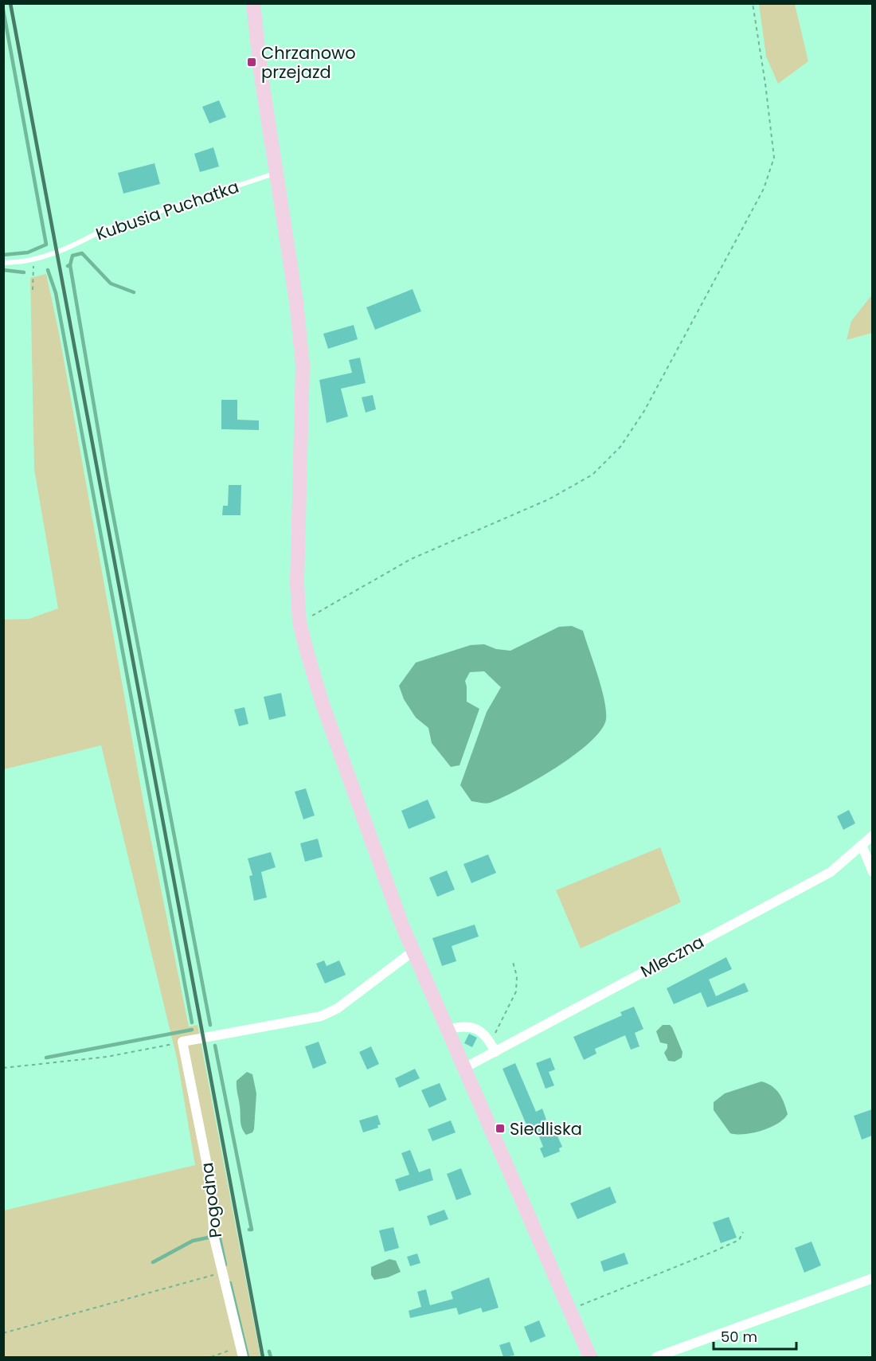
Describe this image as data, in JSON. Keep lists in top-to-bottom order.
{
  "streets": {
    "street": ["Mleczna", "Pogodna"],
    "lane": ["Kubusia Puchatka"]
  },
  "places": {
    "transit": ["Chrzanowo przejazd", "Siedliska"]
  },
  "scale_bar": "50 m"
}
